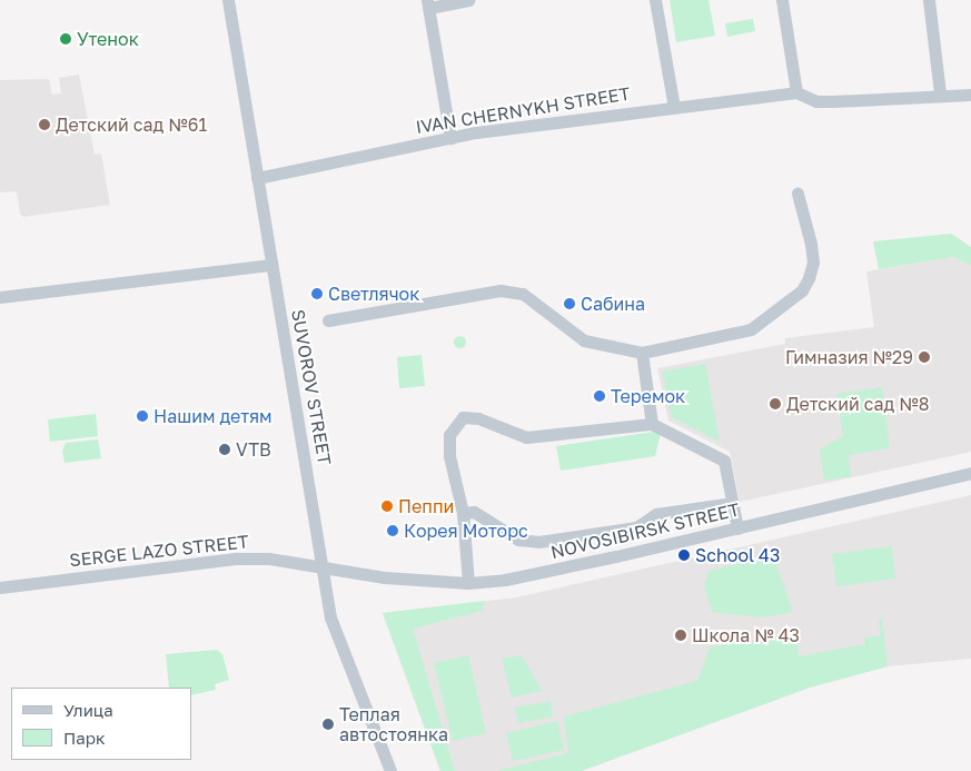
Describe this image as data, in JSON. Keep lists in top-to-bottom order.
{
  "streets": {
    "street": [
      "IVAN CHERNYKH STREET",
      "SUVOROV STREET",
      "NOVOSIBIRSK STREET",
      "SERGE LAZO STREET"
    ]
  },
  "crossings": [
    ["IVAN CHERNYKH STREET", "SUVOROV STREET"],
    ["SUVOROV STREET", "NOVOSIBIRSK STREET"],
    ["SUVOROV STREET", "SERGE LAZO STREET"],
    ["NOVOSIBIRSK STREET", "SERGE LAZO STREET"]
  ],
  "places": [
    "Утенок",
    "Детский сад №61",
    "Светлячок",
    "Сабина",
    "Гимназия №29",
    "Теремок",
    "Детский сад №8",
    "Нашим детям",
    "VTB",
    "Пеппи",
    "Корея Моторс",
    "School 43",
    "Школа № 43",
    "Теплая автостоянка"
  ],
  "legend": ["Улица", "Парк"]
}
